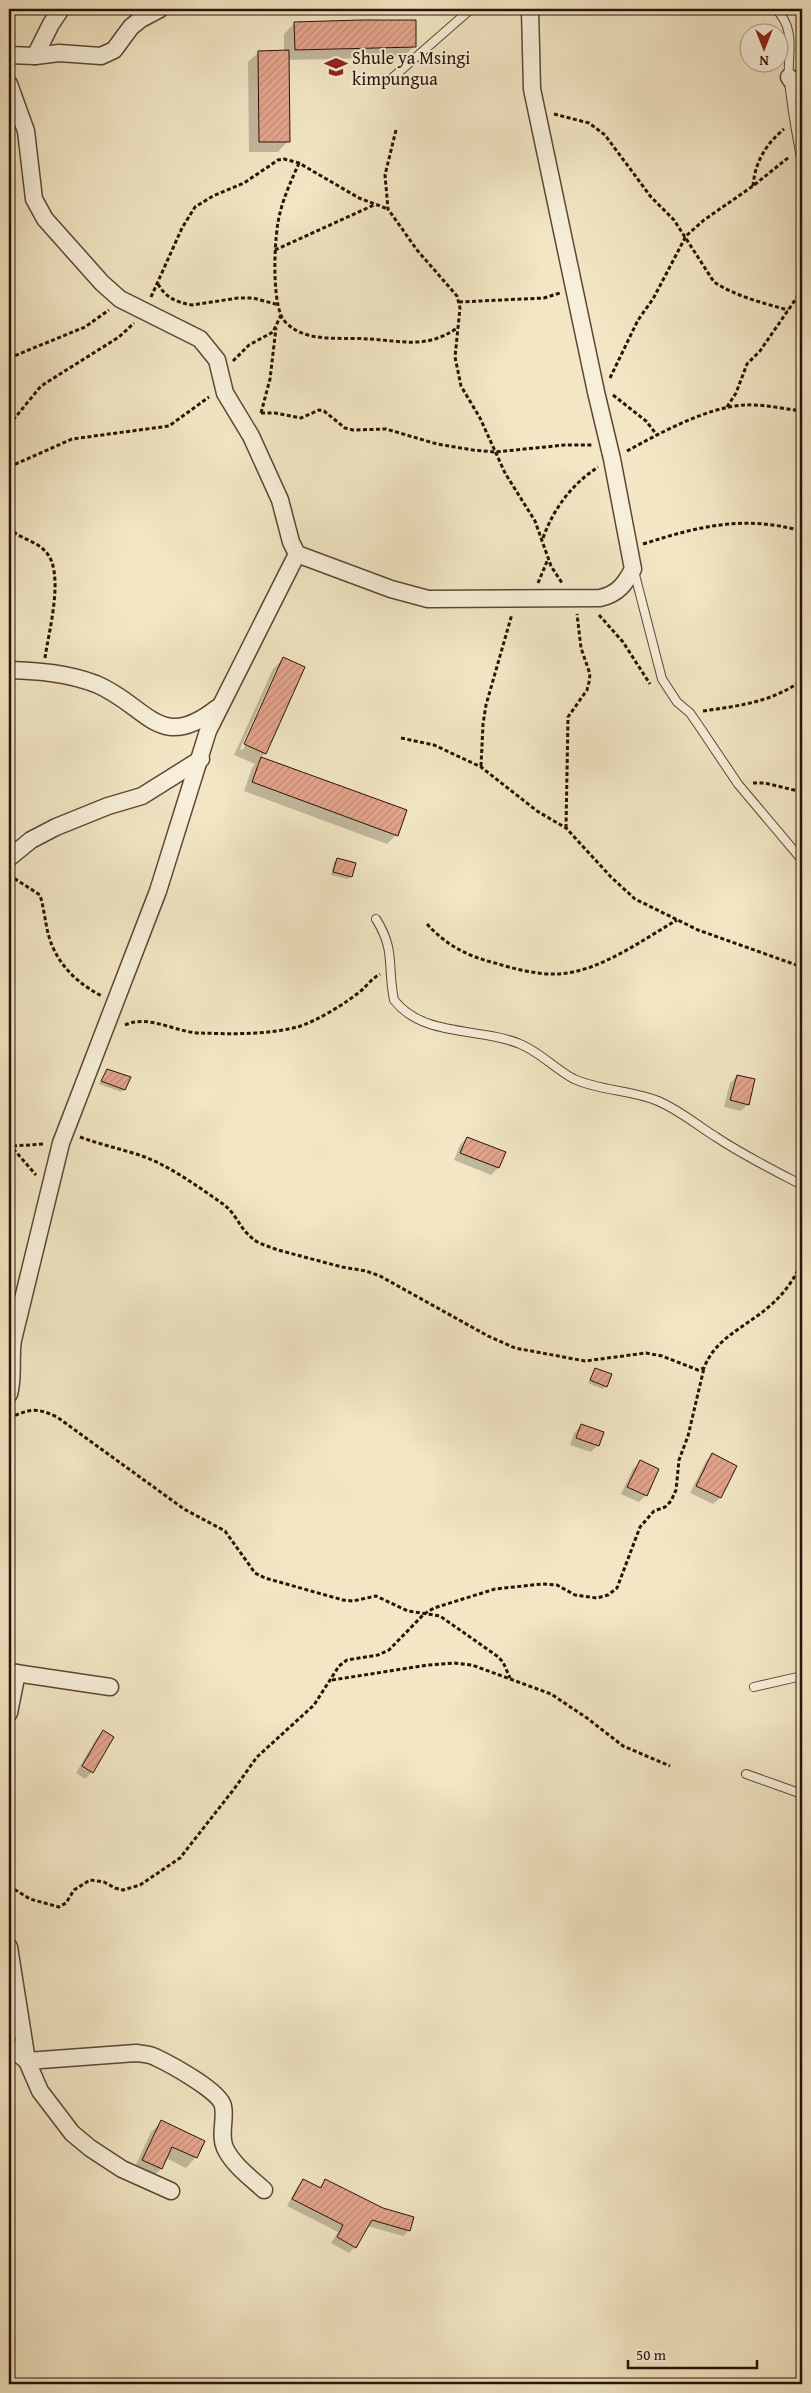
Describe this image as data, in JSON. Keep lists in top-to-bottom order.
{
  "places": {
    "school or university": ["Shule ya Msingi kimpungua"]
  },
  "scale_bar": "50 m",
  "north": "bottom"
}
